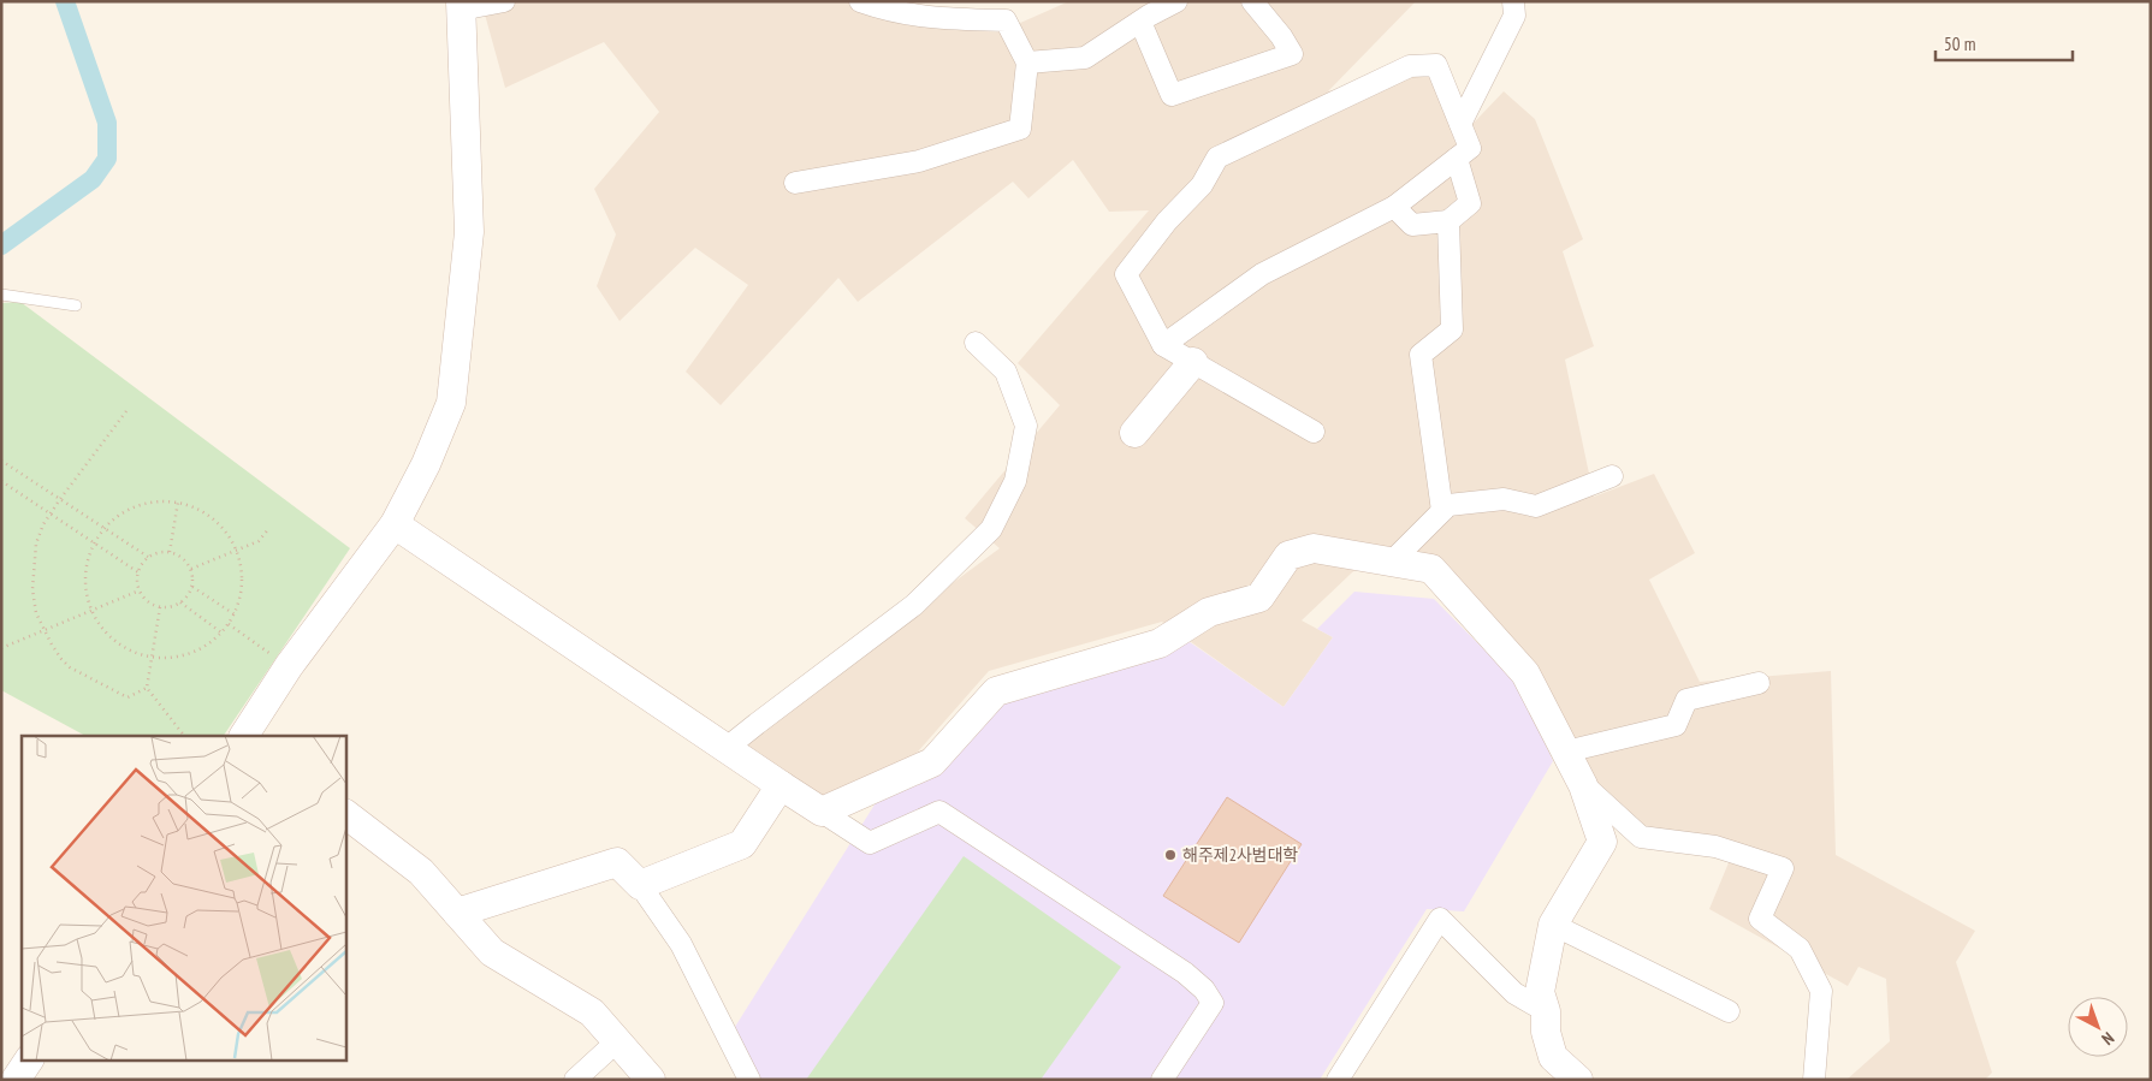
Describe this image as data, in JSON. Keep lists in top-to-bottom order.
{
  "places": ["해주제2사범대학"],
  "scale_bar": "50 m",
  "north": "bottom right"
}
